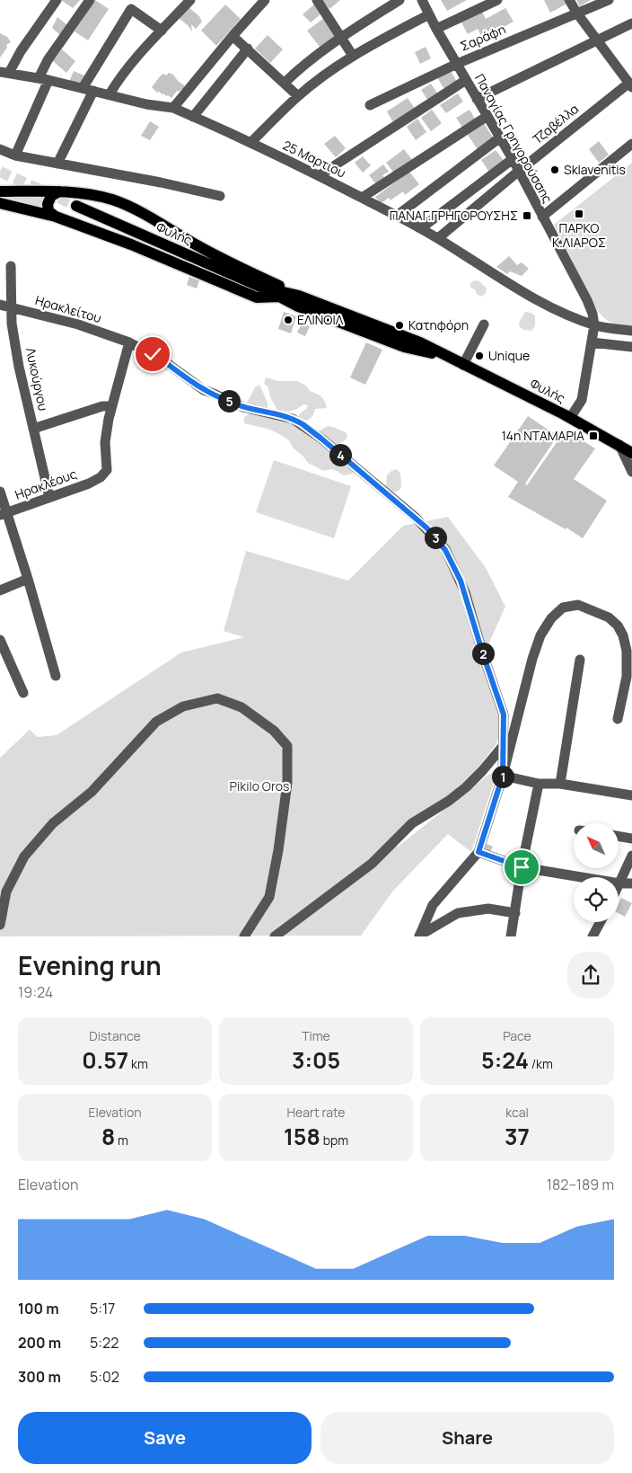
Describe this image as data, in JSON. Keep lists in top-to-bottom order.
{
  "streets": {
    "main road": ["Φυλής"],
    "street": [
      "Σαράφη",
      "Τζαβέλλα",
      "Παναγίας Γρηγορούσσης",
      "25 Μαρτιου",
      "Ηρακλείτου",
      "Λυκούργου",
      "Ηρακλέους"
    ]
  },
  "crossings": [
    ["Σαράφη", "Παναγίας Γρηγορούσσης"],
    ["Τζαβέλλα", "Παναγίας Γρηγορούσσης"],
    ["Τζαβέλλα", "25 Μαρτιου"],
    ["Παναγίας Γρηγορούσσης", "25 Μαρτιου"],
    ["Παναγίας Γρηγορούσσης", "Φυλής"],
    ["Ηρακλείτου", "Λυκούργου"],
    ["Λυκούργου", "Ηρακλέους"]
  ],
  "parks": ["Pikilo Oros"],
  "places": {
    "other": [
      "Sklavenitis",
      "ΕΛΙΝΟΙΛ",
      "Κατηφόρη",
      "Unique"
    ],
    "transit": ["ΠΑΡΚΟ Κ.ΛΙΑΡΟΣ", "ΠΑΝΑΓ.ΓΡΗΓΟΡΟΥΣΗΣ", "14η ΝΤΑΜΑΡΙΑ"]
  },
  "north": "top left",
  "page": {
    "pins": [
      "5",
      "4",
      "3",
      "2",
      "1"
    ],
    "heading": ["Evening run", "19:24"],
    "stats": [
      ["Distance", "0.57 km"],
      ["Time", "3:05"],
      ["Pace", "5:24 /km"],
      ["Elevation", "8 m"],
      ["Heart rate", "158 bpm"],
      ["kcal", "37"]
    ],
    "chart": ["Elevation", "182–189 m"],
    "list": [
      {
        "name": "100 m",
        "note": "5:17"
      },
      {
        "name": "200 m",
        "note": "5:22"
      },
      {
        "name": "300 m",
        "note": "5:02"
      }
    ],
    "buttons": ["Save", "Share"]
  }
}
